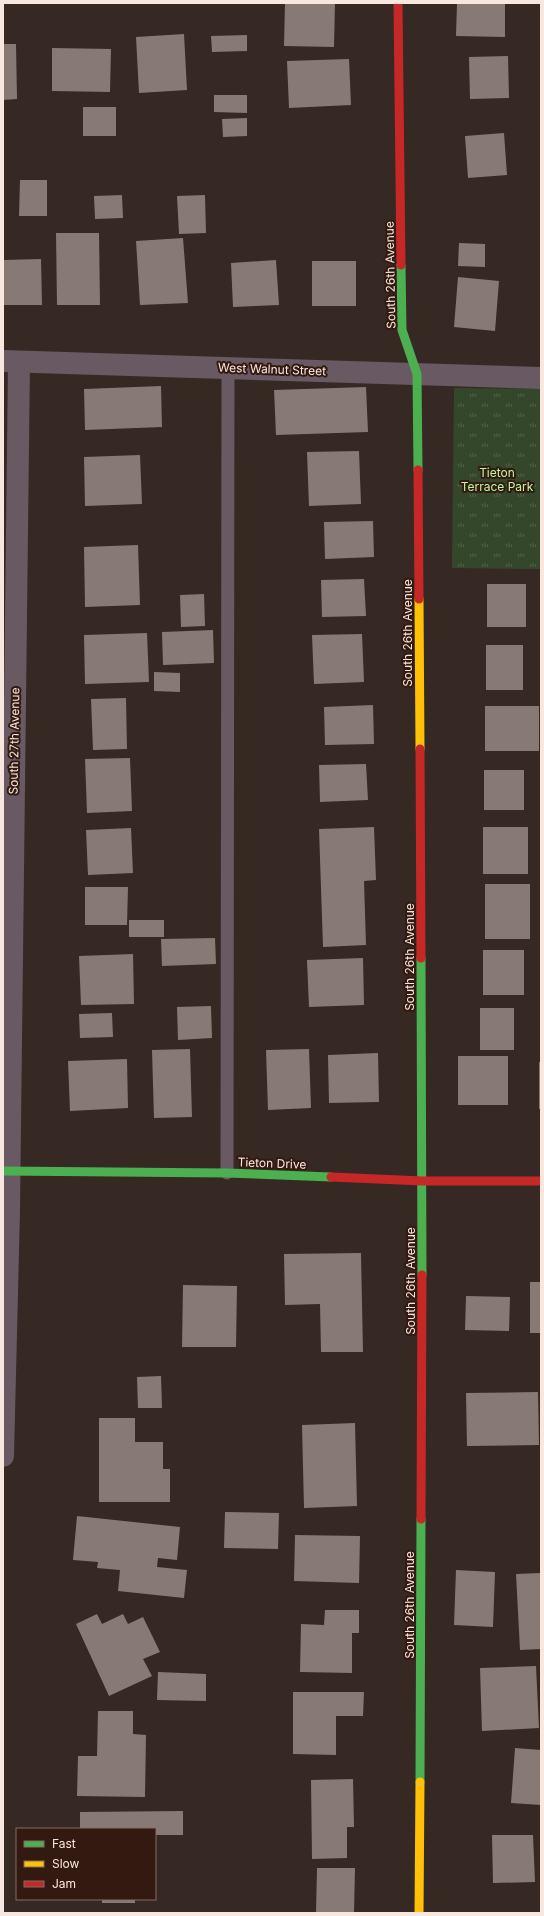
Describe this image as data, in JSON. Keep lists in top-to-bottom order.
{
  "streets": {
    "street": [
      "South 26th Avenue",
      "West Walnut Street",
      "South 27th Avenue",
      "Tieton Drive"
    ]
  },
  "crossings": [
    ["South 26th Avenue", "West Walnut Street"],
    ["South 26th Avenue", "Tieton Drive"],
    ["West Walnut Street", "South 27th Avenue"],
    ["South 27th Avenue", "Tieton Drive"]
  ],
  "parks": ["Tieton Terrace Park"],
  "legend": ["Fast", "Slow", "Jam"]
}
